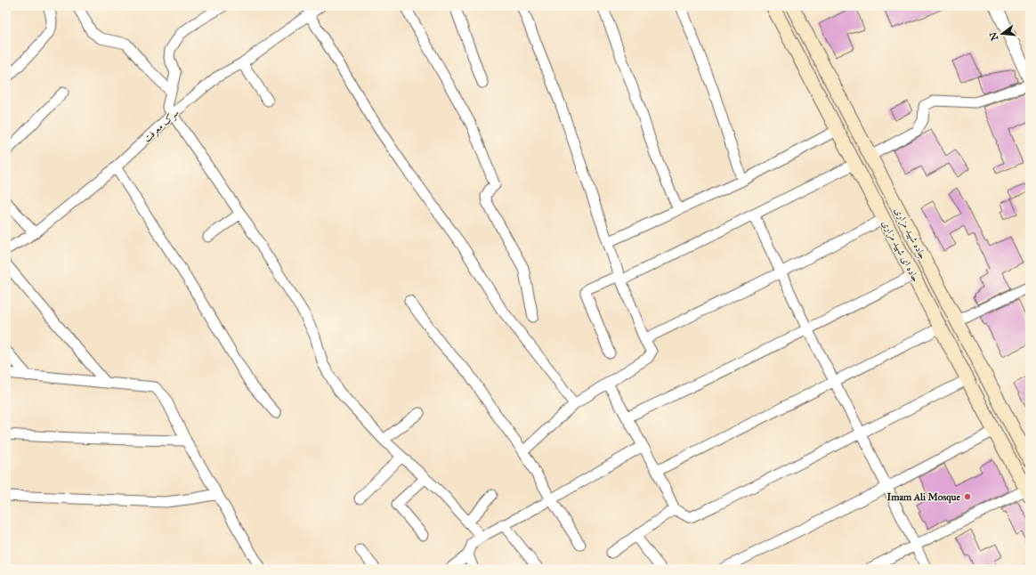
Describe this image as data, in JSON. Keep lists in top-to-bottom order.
{
  "streets": {
    "main road": ["جاده شهید مزاری", "جاده ای شهید مزاری"],
    "street": ["سرک معرفت"]
  },
  "places": ["Imam Ali Mosque"],
  "north": "left"
}
